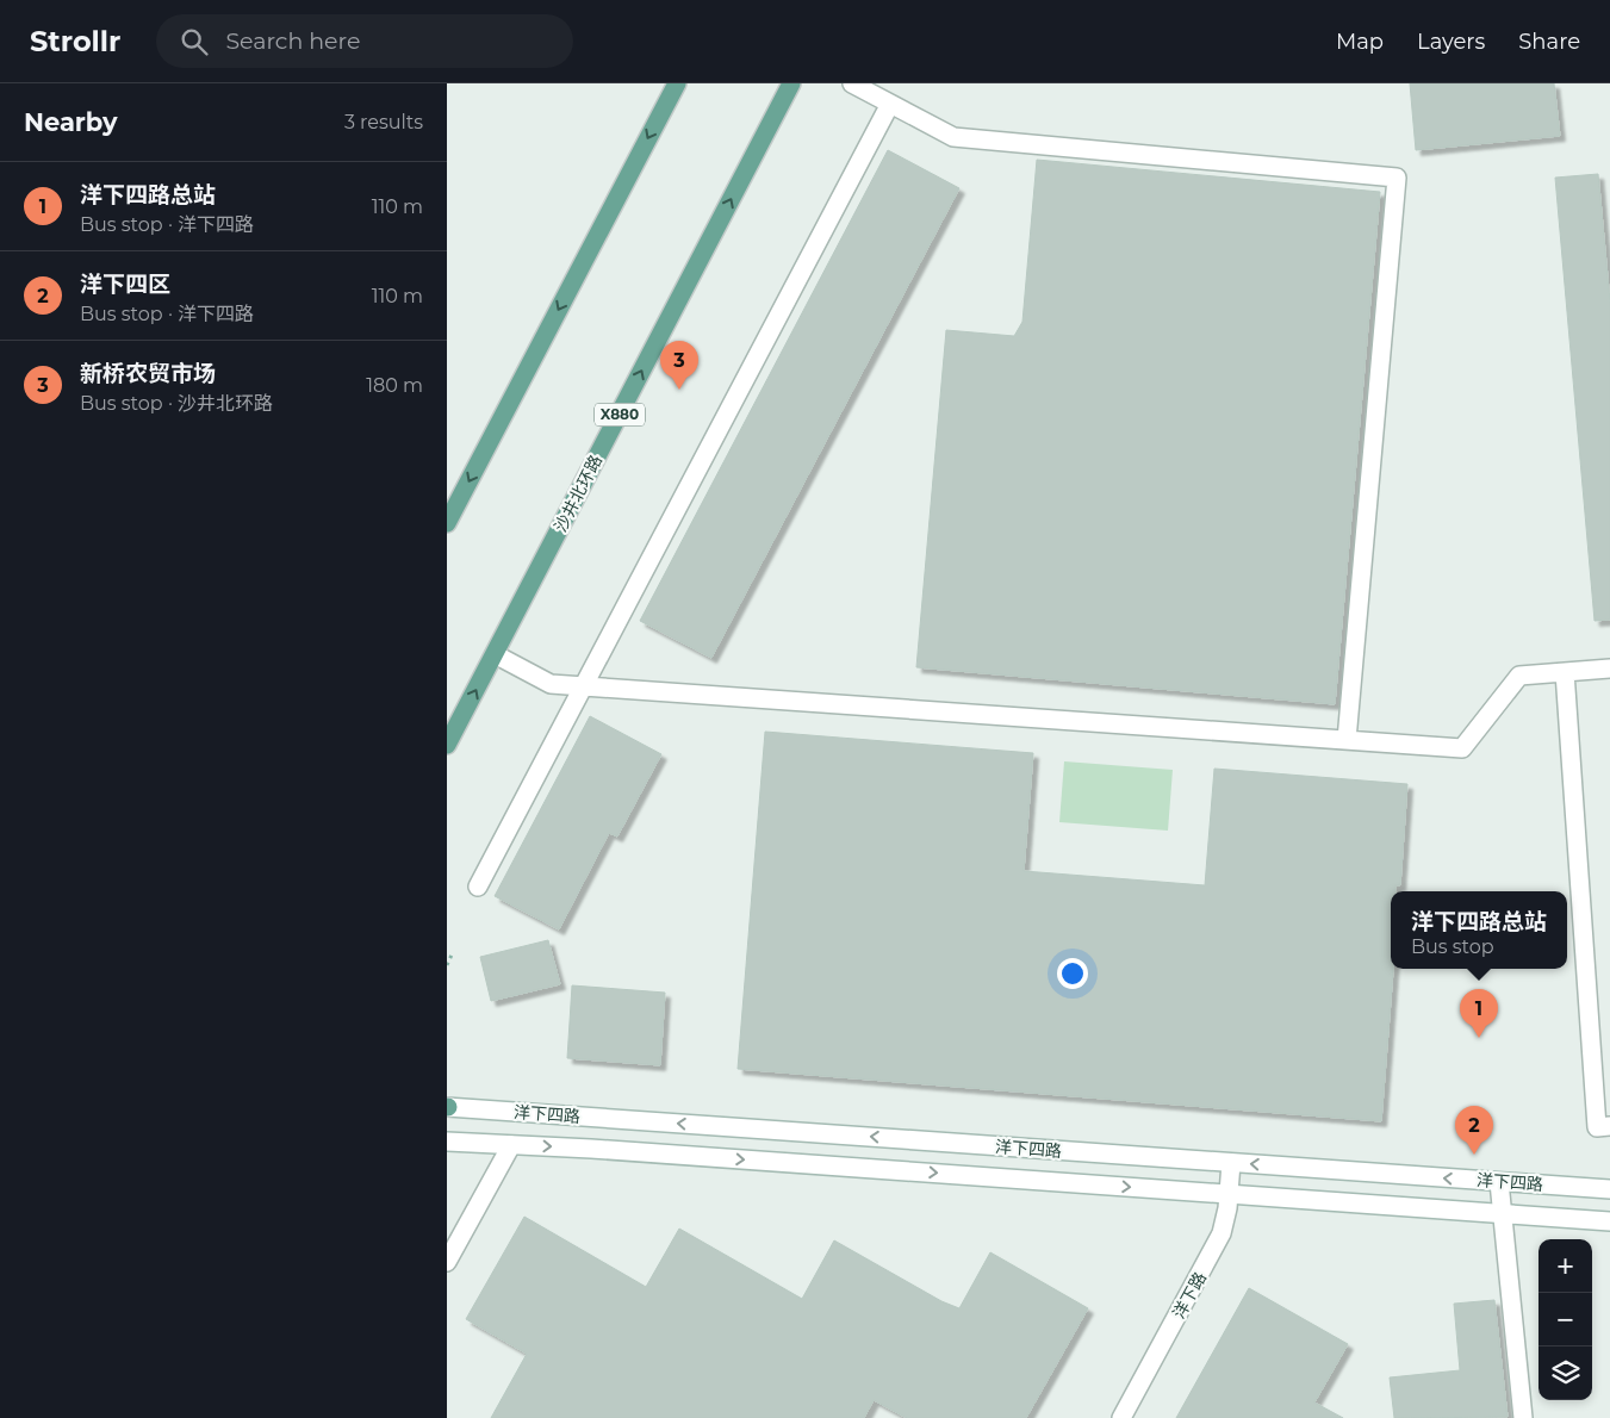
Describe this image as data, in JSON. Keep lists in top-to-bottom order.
{
  "streets": {
    "main road": ["X880", "沙井北环路"],
    "street": ["洋下四路", "洋下路"]
  },
  "crossings": [
    ["洋下四路", "洋下路"]
  ],
  "page": {
    "header": "Strollr",
    "search": "Search here",
    "nav": ["Map", "Layers", "Share"],
    "heading": ["Nearby", "3 results"],
    "list": [
      {
        "mark": "1",
        "name": "洋下四路总站",
        "note": "Bus stop · 洋下四路",
        "value": "110 m"
      },
      {
        "mark": "2",
        "name": "洋下四区",
        "note": "Bus stop · 洋下四路",
        "value": "110 m"
      },
      {
        "mark": "3",
        "name": "新桥农贸市场",
        "note": "Bus stop · 沙井北环路",
        "value": "180 m"
      }
    ],
    "pins": ["3", "1", "2"],
    "popup": ["洋下四路总站", "Bus stop"],
    "map_buttons": ["+", "−"]
  }
}
